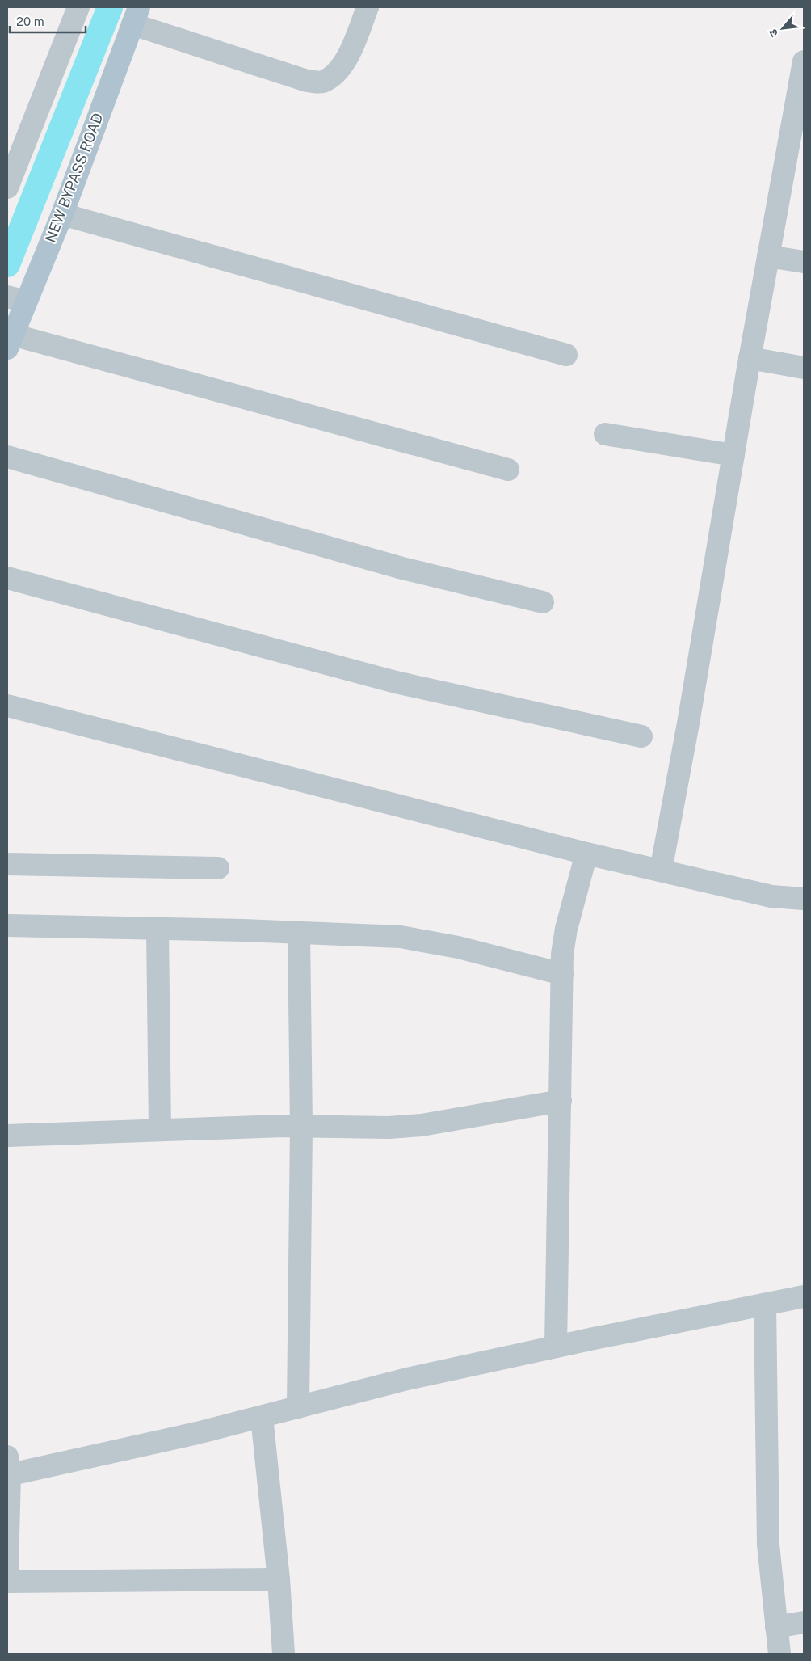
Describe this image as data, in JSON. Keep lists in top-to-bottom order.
{
  "streets": {
    "main road": ["NEW BYPASS ROAD"]
  },
  "scale_bar": "20 m",
  "north": "bottom left"
}
